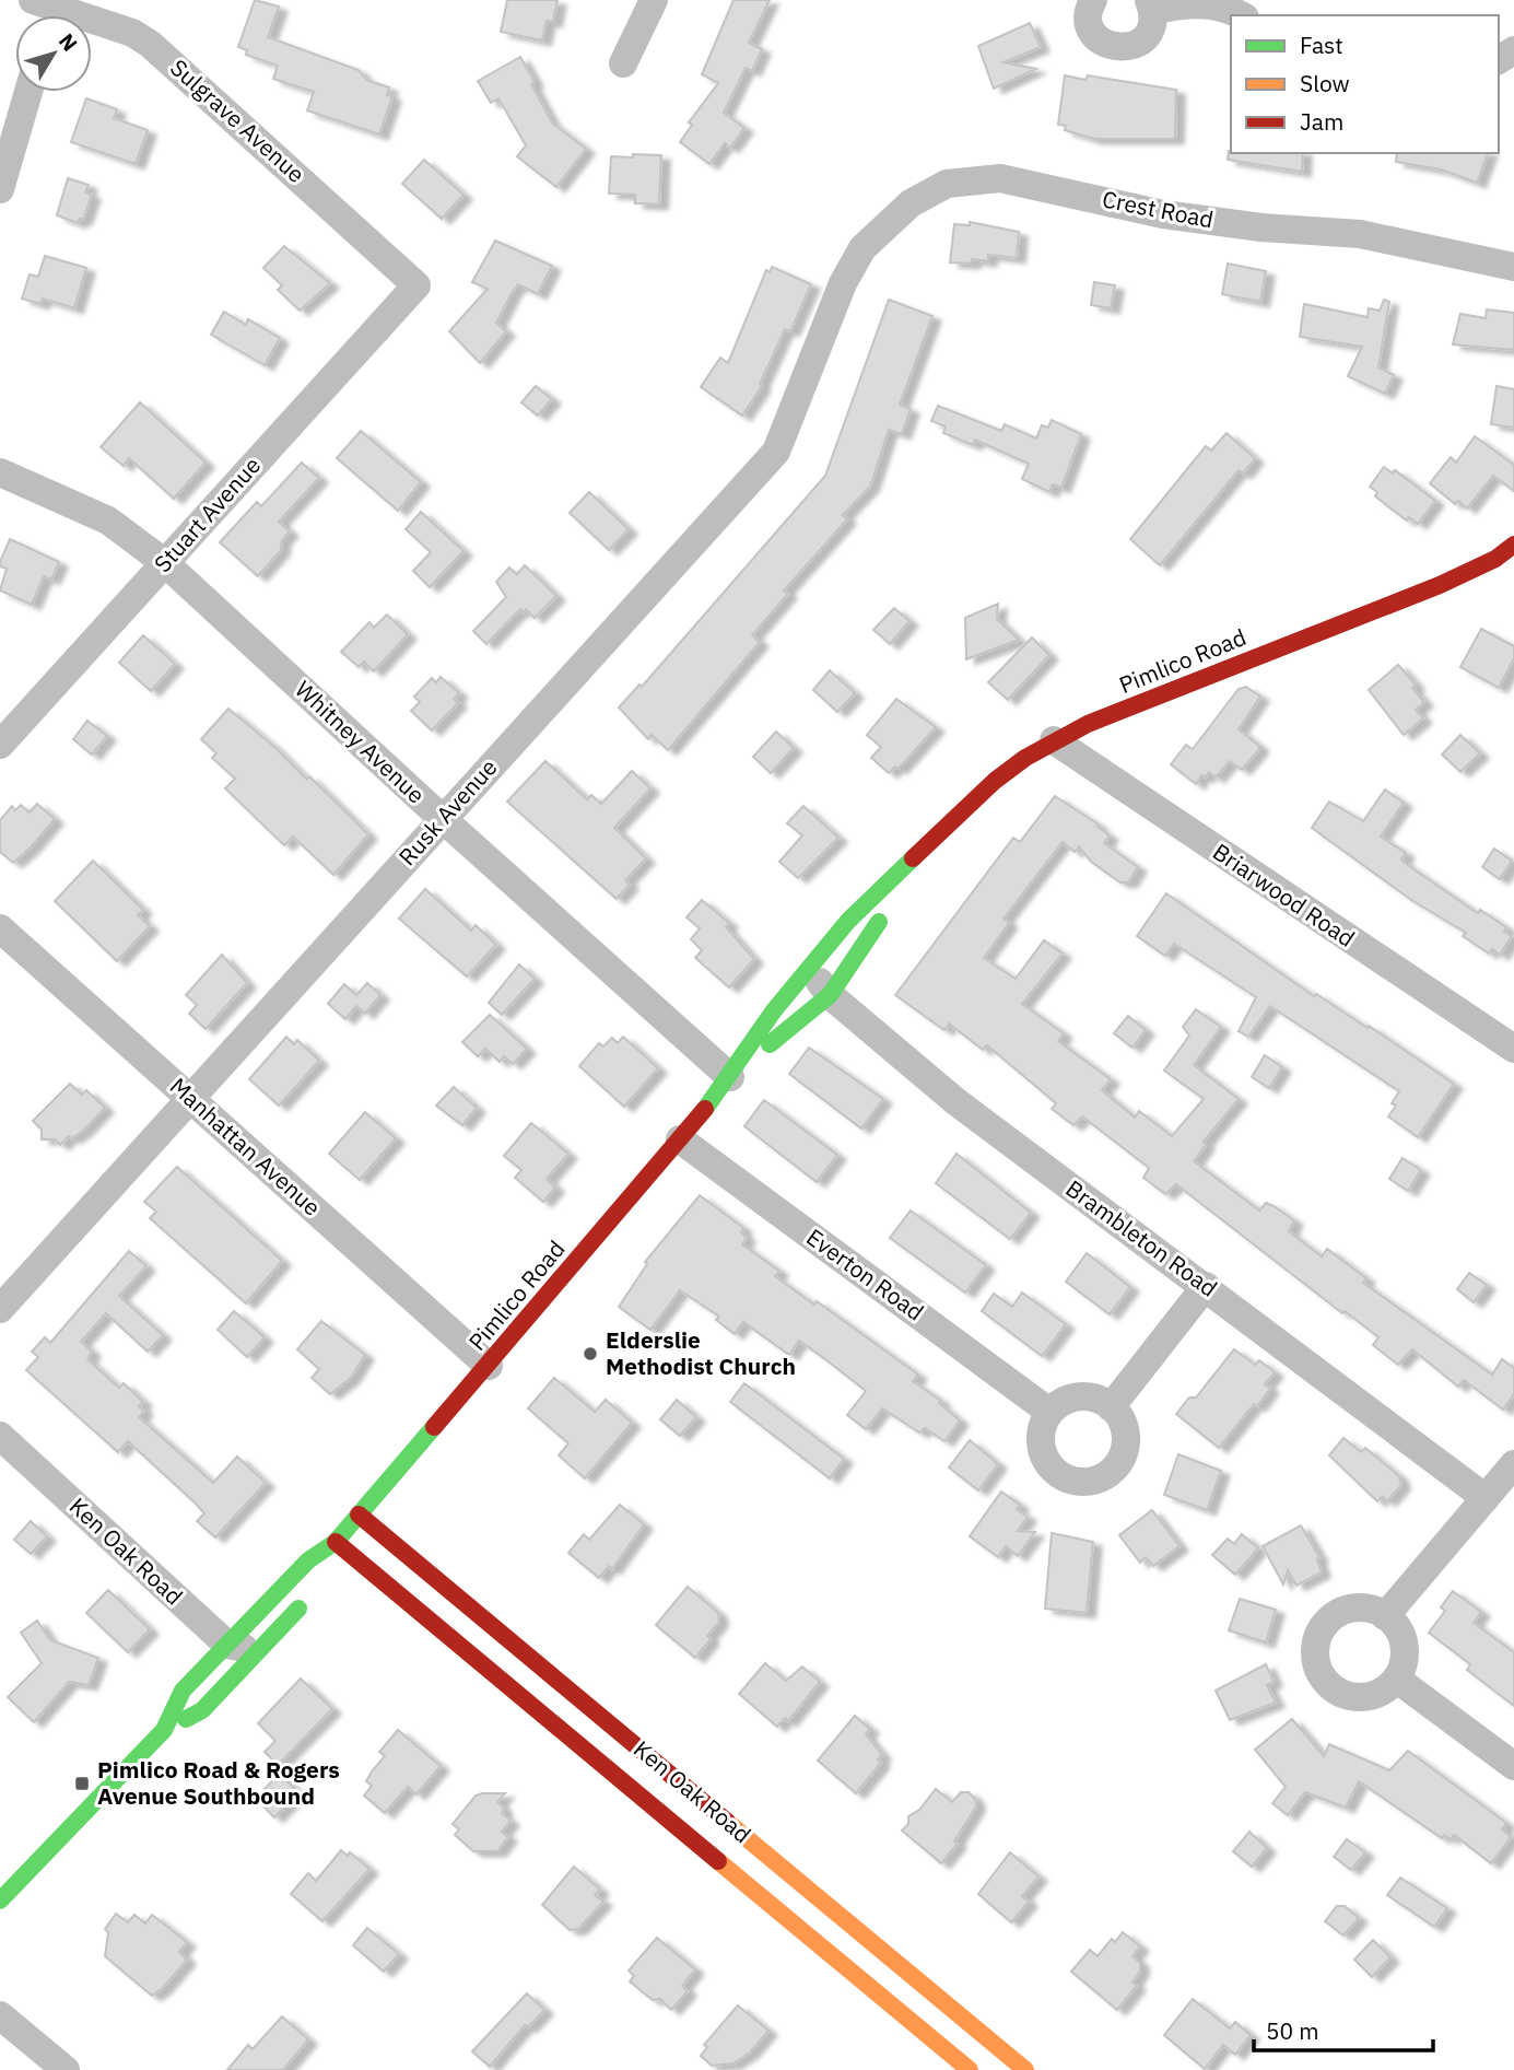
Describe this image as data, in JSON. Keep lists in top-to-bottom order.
{
  "streets": {
    "street": [
      "Sulgrave Avenue",
      "Crest Road",
      "Stuart Avenue",
      "Pimlico Road",
      "Whitney Avenue",
      "Rusk Avenue",
      "Briarwood Road",
      "Manhattan Avenue",
      "Brambleton Road",
      "Everton Road",
      "Ken Oak Road"
    ]
  },
  "crossings": [
    ["Sulgrave Avenue", "Stuart Avenue"],
    ["Crest Road", "Rusk Avenue"],
    ["Stuart Avenue", "Whitney Avenue"],
    ["Pimlico Road", "Whitney Avenue"],
    ["Pimlico Road", "Briarwood Road"],
    ["Pimlico Road", "Manhattan Avenue"],
    ["Pimlico Road", "Brambleton Road"],
    ["Pimlico Road", "Everton Road"],
    ["Pimlico Road", "Ken Oak Road"],
    ["Whitney Avenue", "Rusk Avenue"],
    ["Rusk Avenue", "Manhattan Avenue"]
  ],
  "places": {
    "other": ["Elderslie Methodist Church"],
    "transit": ["Pimlico Road & Rogers Avenue Southbound"]
  },
  "legend": ["Fast", "Slow", "Jam"],
  "scale_bar": "50 m",
  "north": "top right"
}
